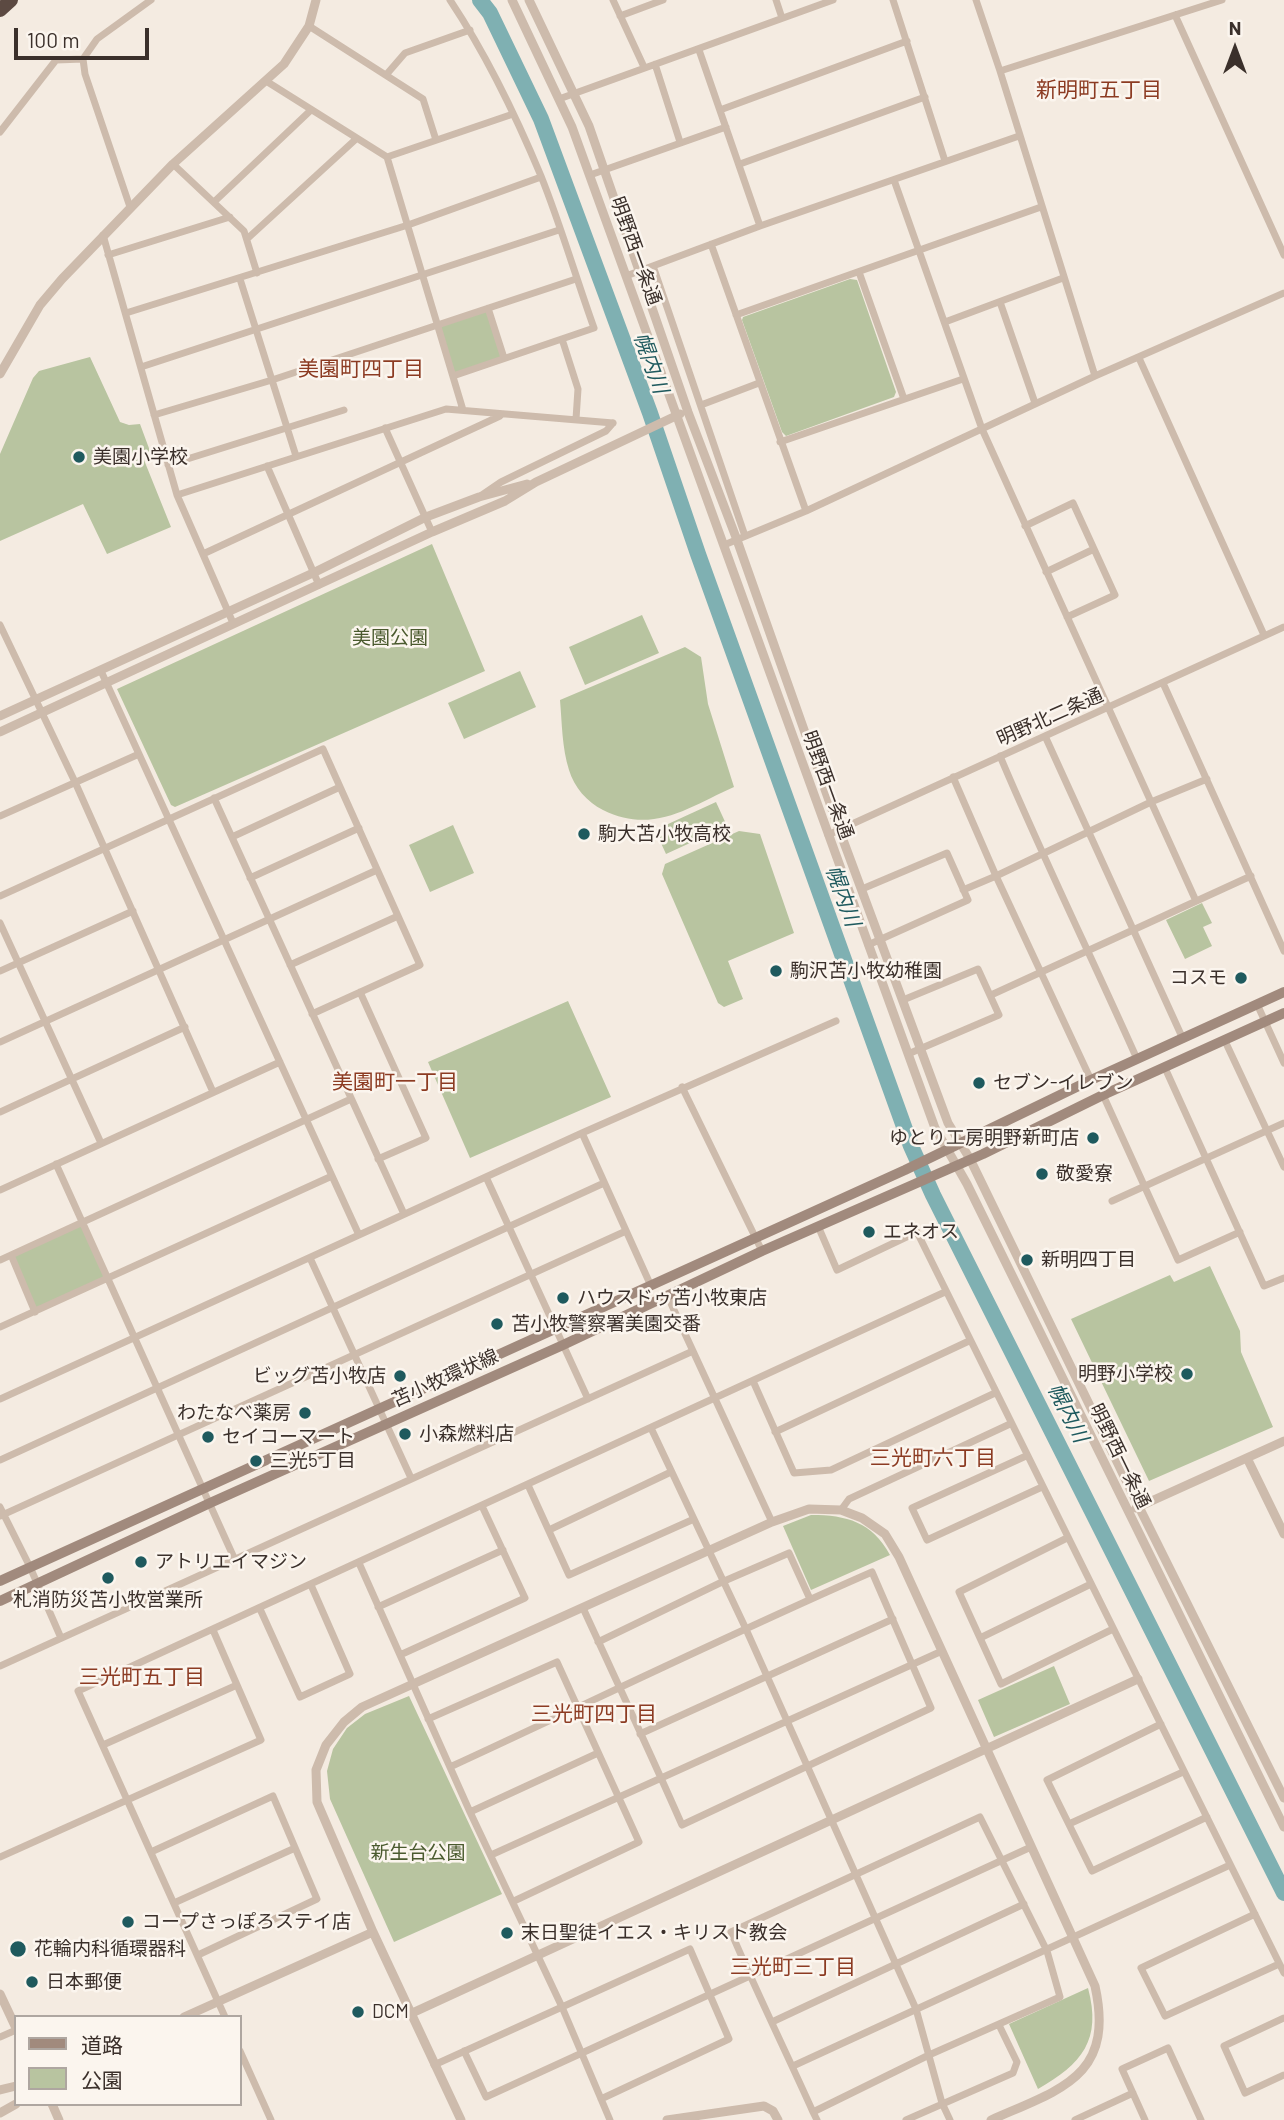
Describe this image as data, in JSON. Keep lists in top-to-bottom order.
{
  "streets": {
    "main road": ["苫小牧環状線"],
    "street": ["明野西一条通", "明野北二条通"]
  },
  "crossings": [
    ["明野西一条通", "明野北二条通"],
    ["明野西一条通", "苫小牧環状線"]
  ],
  "districts": [
    "新明町五丁目",
    "美園町四丁目",
    "美園町一丁目",
    "三光町六丁目",
    "三光町五丁目",
    "三光町四丁目",
    "三光町三丁目"
  ],
  "water": ["幌内川"],
  "parks": ["美園公園", "新生台公園"],
  "places": [
    "美園小学校",
    "駒大苫小牧高校",
    "駒沢苫小牧幼稚園",
    "コスモ",
    "セブン-イレブン",
    "ゆとり工房明野新町店",
    "敬愛寮",
    "エネオス",
    "新明四丁目",
    "ハウスドゥ苫小牧東店",
    "苫小牧警察署美園交番",
    "明野小学校",
    "ビッグ苫小牧店",
    "わたなべ薬房",
    "小森燃料店",
    "セイコーマート",
    "三光5丁目",
    "アトリエイマジン",
    "札消防災苫小牧営業所",
    "コープさっぽろステイ店",
    "末日聖徒イエス・キリスト教会",
    "花輪内科循環器科",
    "日本郵便",
    "DCM"
  ],
  "legend": ["道路", "公園"],
  "scale_bar": "100 m",
  "north": "top"
}
